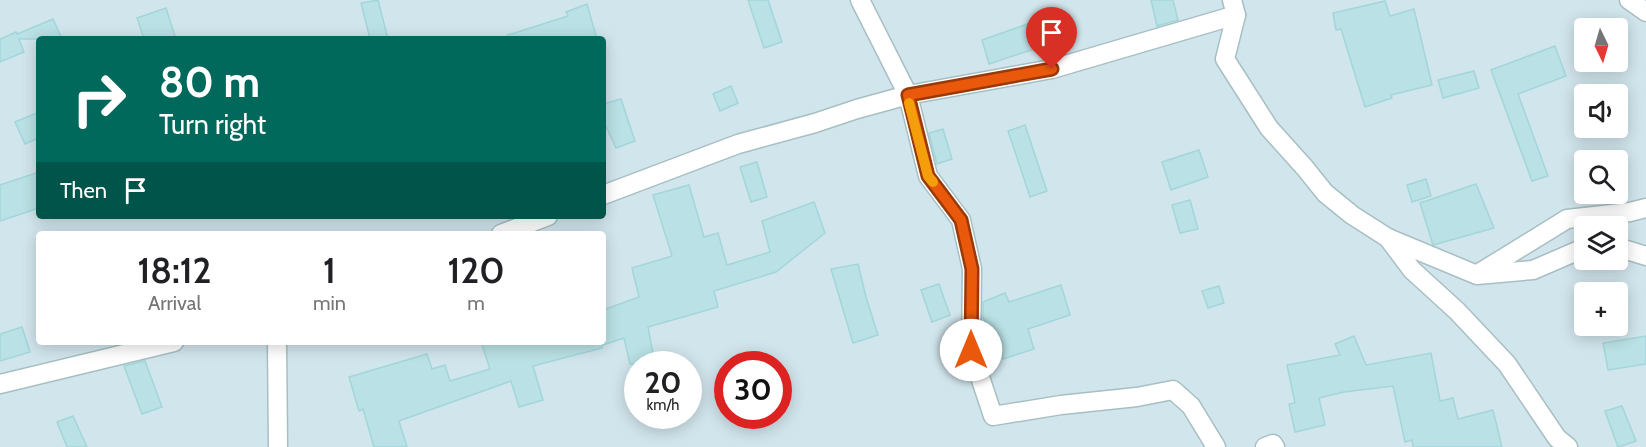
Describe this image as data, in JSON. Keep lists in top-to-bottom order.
{
  "north": "bottom",
  "page": {
    "map_buttons": "+",
    "turn": ["80 m", "Turn right"],
    "then": "Then",
    "eta": [
      "18:12",
      "Arrival",
      "1",
      "min",
      "120",
      "m"
    ],
    "speed": "20 km/h",
    "limit": "30"
  }
}
